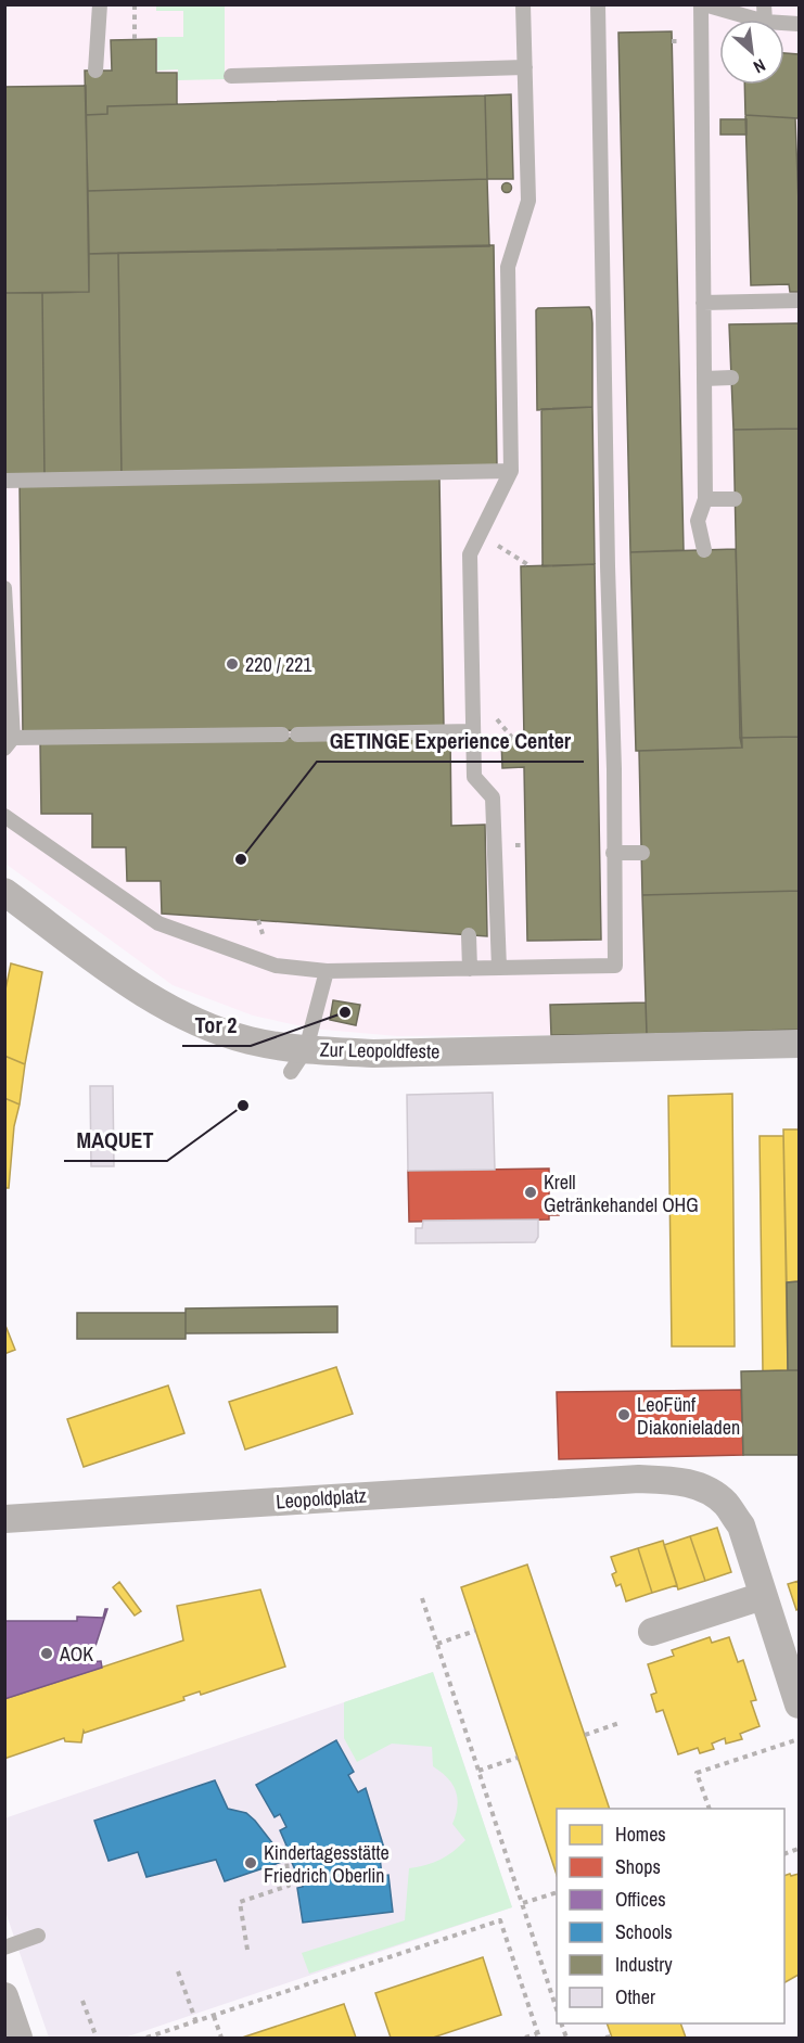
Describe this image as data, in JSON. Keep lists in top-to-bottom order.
{
  "streets": {
    "street": ["Zur Leopoldfeste", "Leopoldplatz"]
  },
  "places": [
    "220 / 221",
    "GETINGE Experience Center",
    "Tor 2",
    "MAQUET",
    "Krell Getränkehandel OHG",
    "LeoFünf Diakonieladen",
    "AOK",
    "Kindertagesstätte Friedrich Oberlin"
  ],
  "legend": [
    "Homes",
    "Shops",
    "Offices",
    "Schools",
    "Industry",
    "Other"
  ],
  "north": "bottom right"
}
